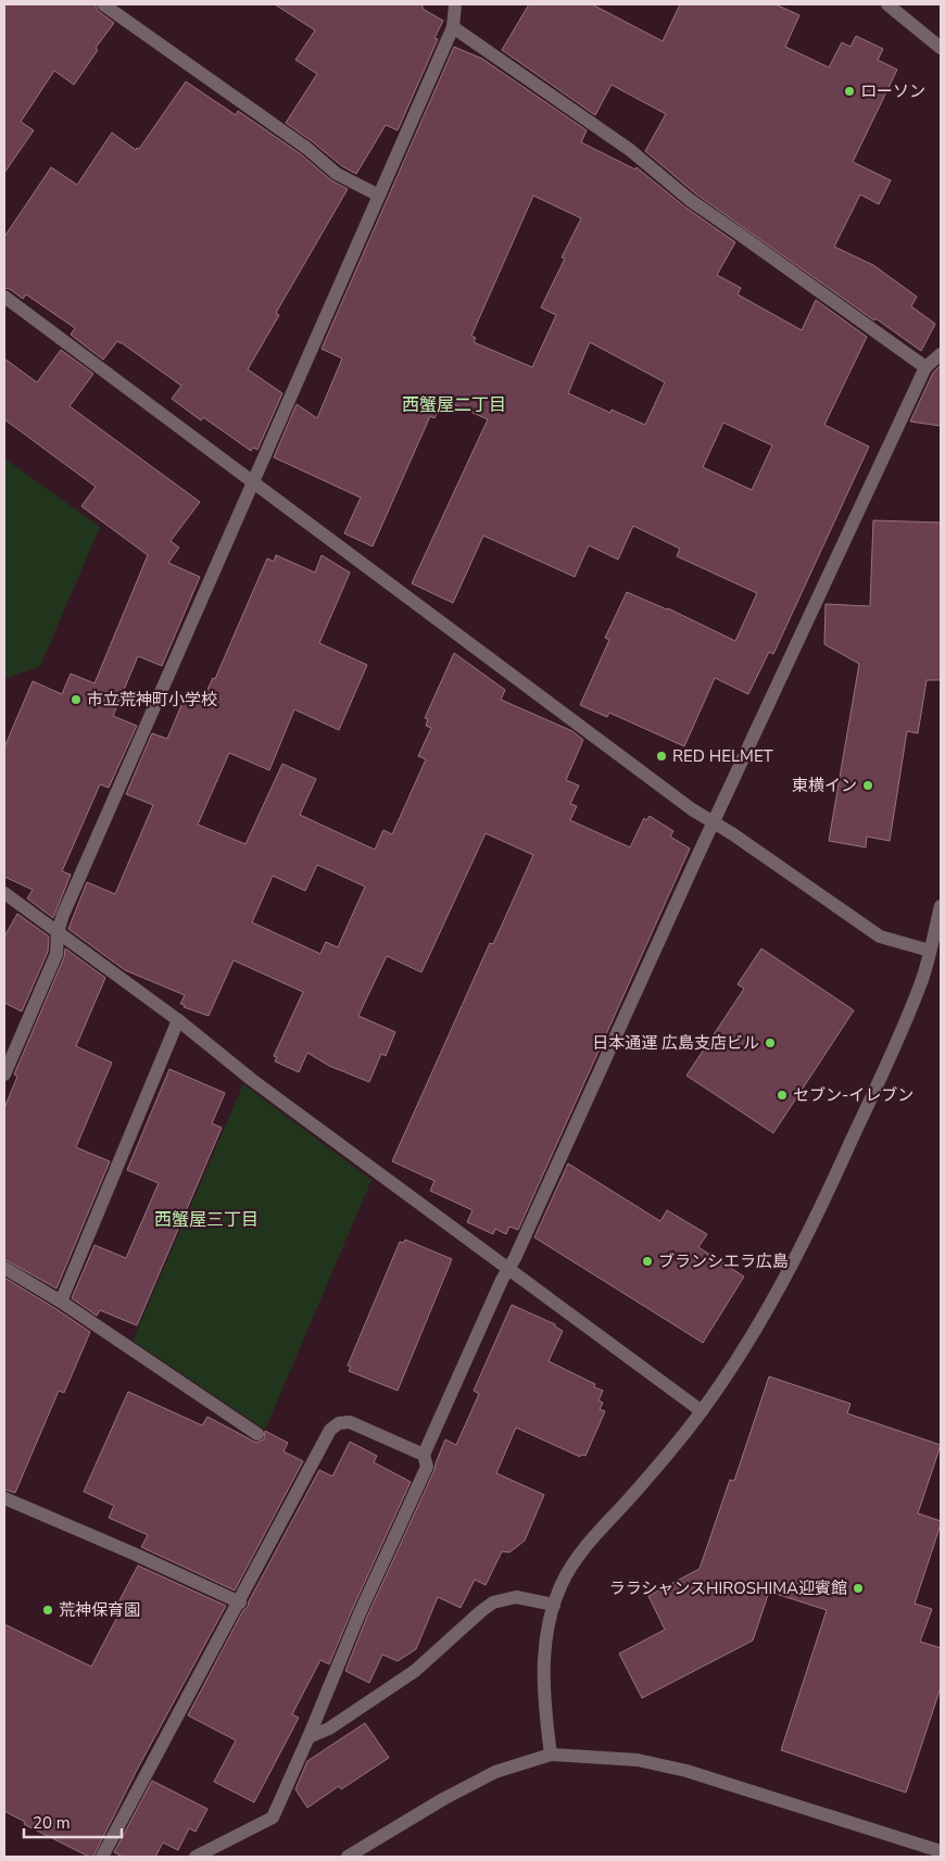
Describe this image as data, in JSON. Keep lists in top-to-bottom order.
{
  "districts": ["西蟹屋二丁目", "西蟹屋三丁目"],
  "places": [
    "ローソン",
    "市立荒神町小学校",
    "RED HELMET",
    "東横イン",
    "日本通運 広島支店ビル",
    "セブン-イレブン",
    "ブランシエラ広島",
    "ララシャンスHIROSHIMA迎賓館",
    "荒神保育園"
  ],
  "scale_bar": "20 m"
}
